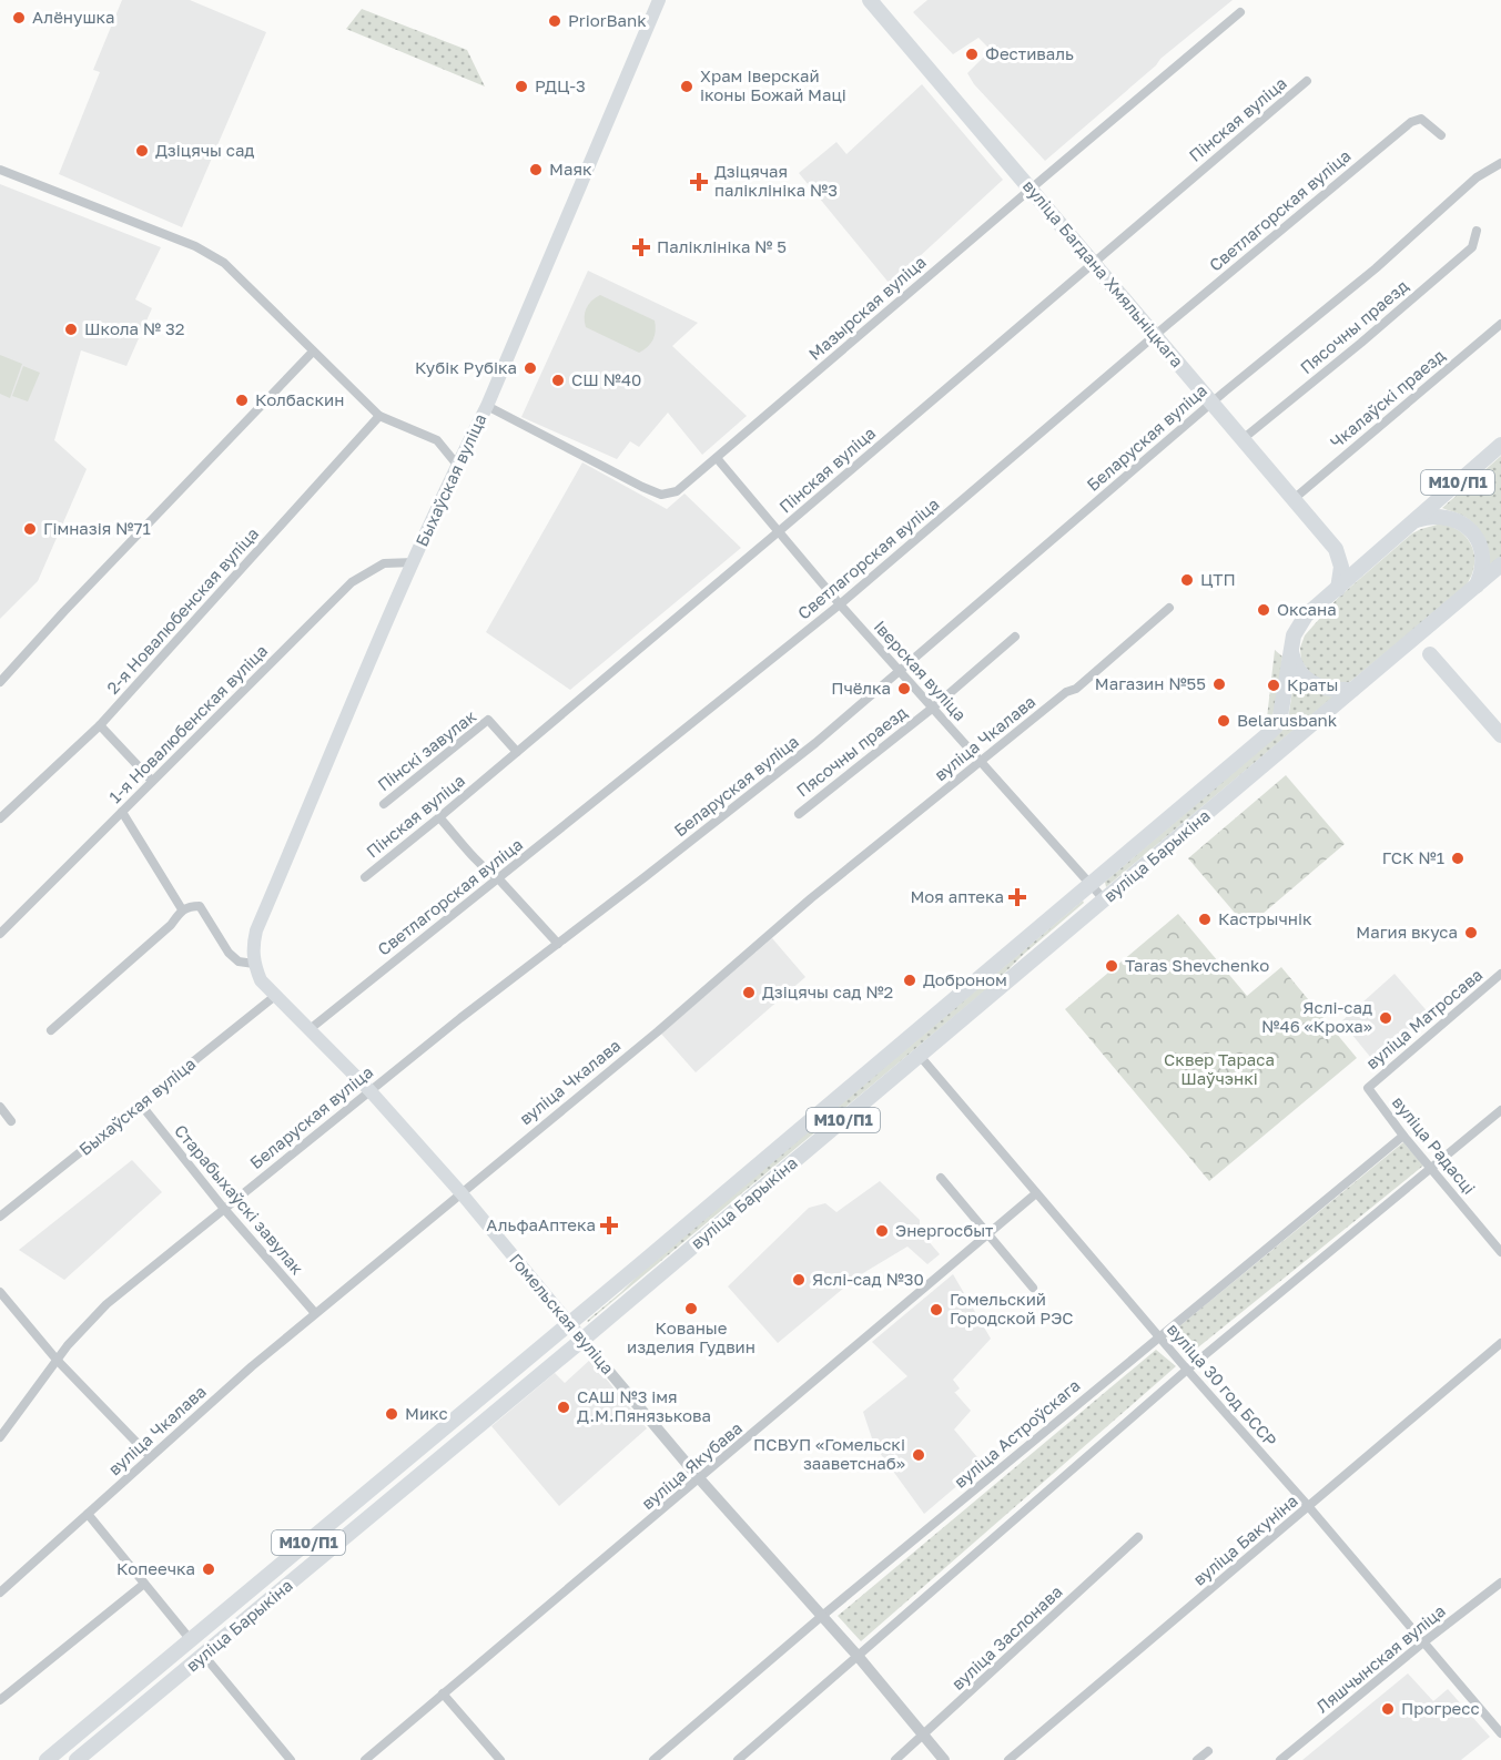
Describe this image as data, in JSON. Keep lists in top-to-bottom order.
{
  "streets": {
    "main road": [
      "вуліца Багдана Хмяльніцкага",
      "Быхаўская вуліца",
      "М10/П1",
      "вуліца Барыкіна",
      "Гомельская вуліца"
    ],
    "street": [
      "Пінская вуліца",
      "Светлагорская вуліца",
      "Мазырская вуліца",
      "Пясочны праезд",
      "Чкалаўскі праезд",
      "Беларуская вуліца",
      "2-я Новалюбенская вуліца",
      "Іверская вуліца",
      "1-я Новалюбенская вуліца",
      "вуліца Чкалава",
      "Пінскі завулак",
      "вуліца Матросава",
      "вуліца Радасці",
      "Старабыхаўскі завулак",
      "вуліца 30 год БССР",
      "вуліца Астроўскага",
      "вуліца Якубава",
      "вуліца Бакуніна",
      "вуліца Заслонава",
      "Ляшчынская вуліца"
    ]
  },
  "crossings": [
    ["Пінская вуліца", "вуліца Багдана Хмяльніцкага"],
    ["Пінская вуліца", "Іверская вуліца"],
    ["Пінская вуліца", "Пінскі завулак"],
    ["Светлагорская вуліца", "вуліца Багдана Хмяльніцкага"],
    ["Светлагорская вуліца", "Іверская вуліца"],
    ["Светлагорская вуліца", "Гомельская вуліца"],
    ["вуліца Багдана Хмяльніцкага", "Мазырская вуліца"],
    ["вуліца Багдана Хмяльніцкага", "Пясочны праезд"],
    ["вуліца Багдана Хмяльніцкага", "Чкалаўскі праезд"],
    ["вуліца Багдана Хмяльніцкага", "Беларуская вуліца"],
    ["Мазырская вуліца", "Быхаўская вуліца"],
    ["Мазырская вуліца", "Іверская вуліца"],
    ["Пясочны праезд", "Іверская вуліца"],
    ["Беларуская вуліца", "Іверская вуліца"],
    ["Беларуская вуліца", "Старабыхаўскі завулак"],
    ["Беларуская вуліца", "Гомельская вуліца"],
    ["Быхаўская вуліца", "1-я Новалюбенская вуліца"],
    ["Быхаўская вуліца", "Старабыхаўскі завулак"],
    ["Быхаўская вуліца", "Гомельская вуліца"],
    ["М10/П1", "вуліца Барыкіна"],
    ["Іверская вуліца", "вуліца Чкалава"],
    ["Іверская вуліца", "вуліца Барыкіна"],
    ["вуліца Чкалава", "Старабыхаўскі завулак"],
    ["вуліца Чкалава", "Гомельская вуліца"],
    ["вуліца Барыкіна", "Гомельская вуліца"],
    ["вуліца Барыкіна", "вуліца 30 год БССР"],
    ["вуліца Матросава", "вуліца Радасці"],
    ["вуліца Радасці", "вуліца Астроўскага"],
    ["Гомельская вуліца", "вуліца Астроўскага"],
    ["Гомельская вуліца", "вуліца Якубава"],
    ["Гомельская вуліца", "вуліца Заслонава"],
    ["вуліца 30 год БССР", "вуліца Астроўскага"],
    ["вуліца 30 год БССР", "вуліца Якубава"],
    ["вуліца 30 год БССР", "вуліца Бакуніна"],
    ["вуліца 30 год БССР", "Ляшчынская вуліца"]
  ],
  "parks": ["Сквер Тараса Шаўчэнкі"],
  "places": {
    "other": [
      "Алёнушка",
      "PriorBank",
      "Фестиваль",
      "РДЦ-3",
      "Храм Іверскай іконы Божай Маці",
      "Дзіцячы сад",
      "Маяк",
      "Школа № 32",
      "Кубік Рубіка",
      "СШ №40",
      "Колбаскин",
      "Гімназія №71",
      "ЦТП",
      "Оксана",
      "Магазин №55",
      "Краты",
      "Пчёлка",
      "Belarusbank",
      "ГСК №1",
      "Кастрычнік",
      "Магия вкуса",
      "Taras Shevchenko",
      "Доброном",
      "Дзіцячы сад №2",
      "Яслі-сад №46 «Кроха»",
      "Энергосбыт",
      "Яслі-сад №30",
      "Кованые изделия Гудвин",
      "Гомельский Городской РЭС",
      "САШ №3 імя Д.М.Пянязькова",
      "Микс",
      "ПСВУП «Гомельскі зааветснаб»",
      "Копеечка",
      "Прогресс"
    ],
    "health": [
      "Дзіцячая паліклініка №3",
      "Паліклініка № 5",
      "Моя аптека",
      "АльфаАптека"
    ]
  }
}
